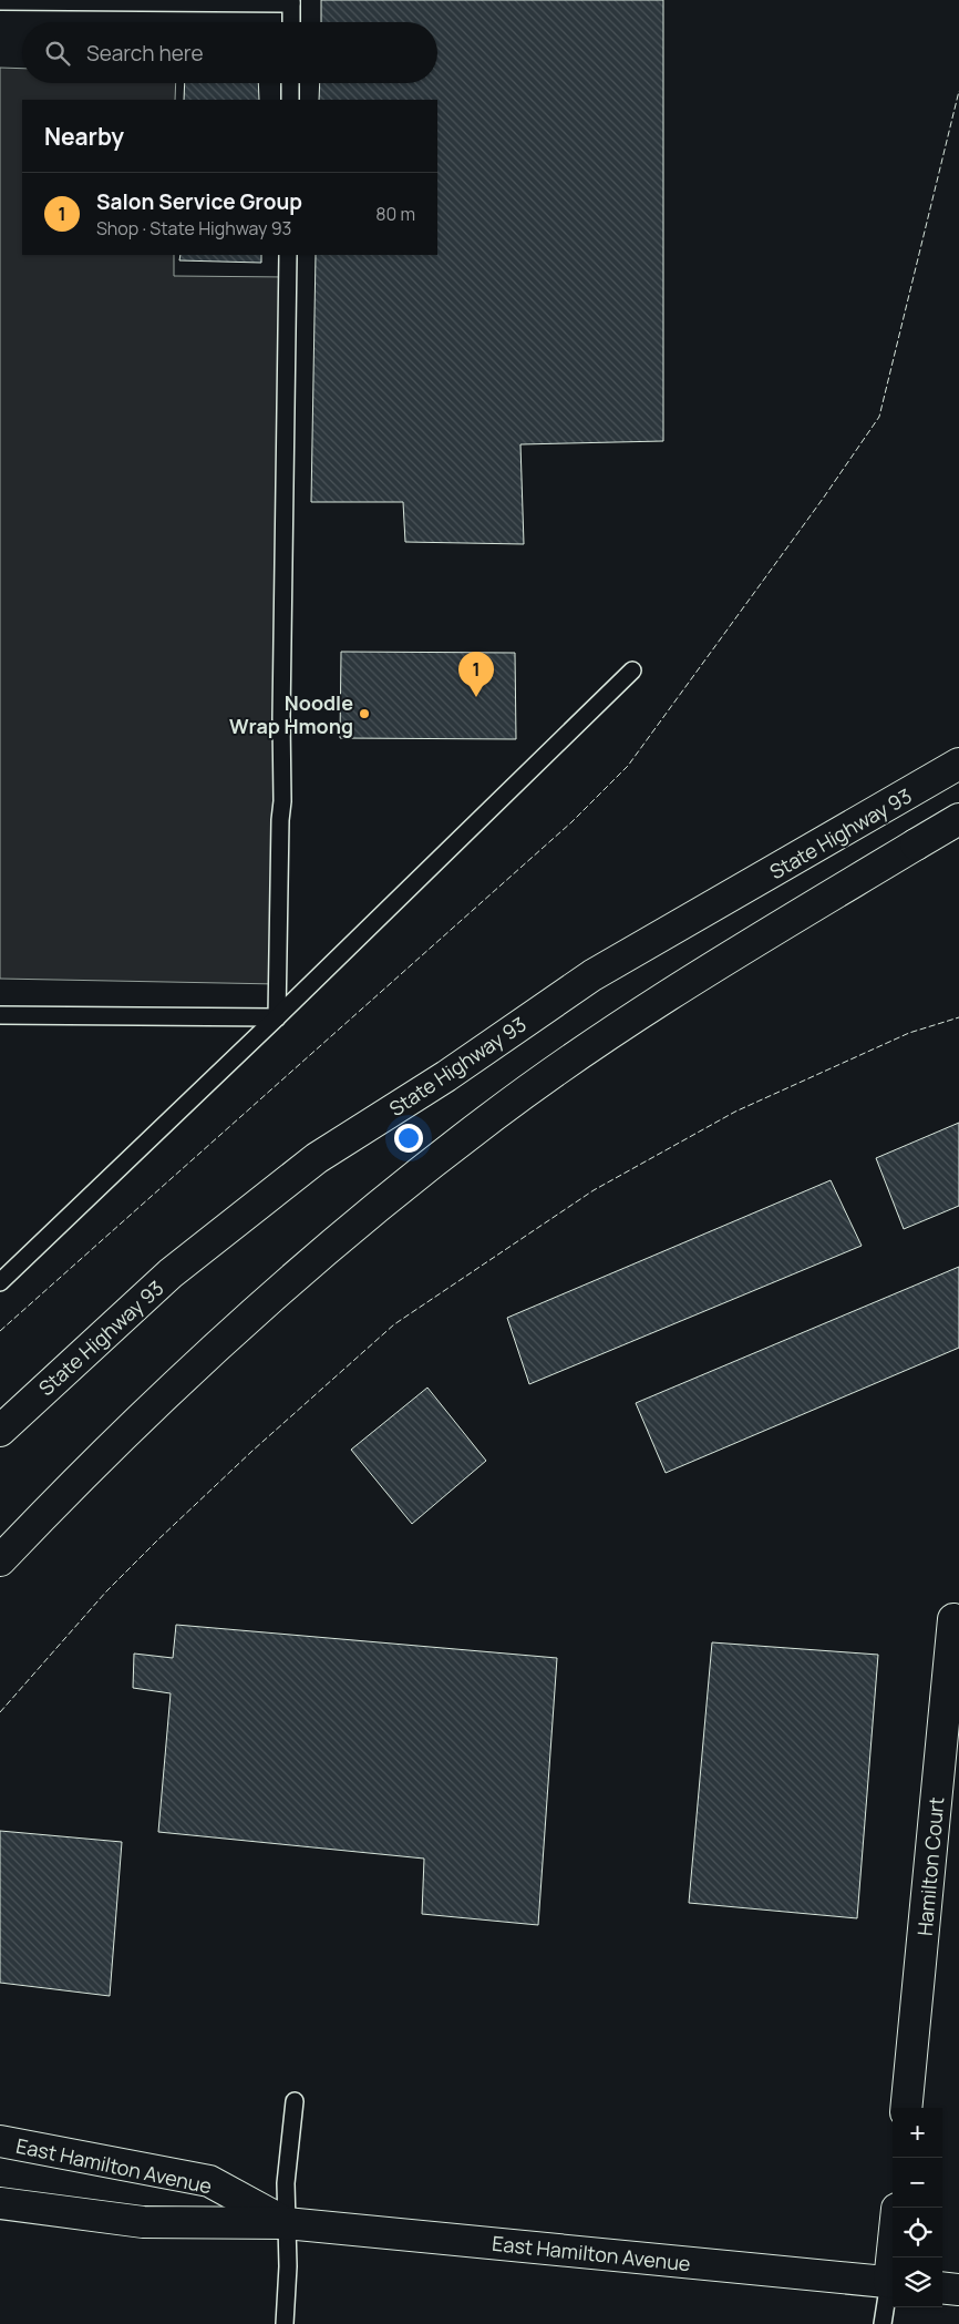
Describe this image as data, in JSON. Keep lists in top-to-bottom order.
{
  "streets": {
    "main road": ["State Highway 93", "Hamilton Court", "East Hamilton Avenue"]
  },
  "places": ["Noodle Wrap Hmong"],
  "page": {
    "search": "Search here",
    "heading": "Nearby",
    "list": [
      {
        "mark": "1",
        "name": "Salon Service Group",
        "note": "Shop · State Highway 93",
        "value": "80 m"
      }
    ],
    "pins": "1",
    "map_buttons": ["+", "−"]
  }
}
